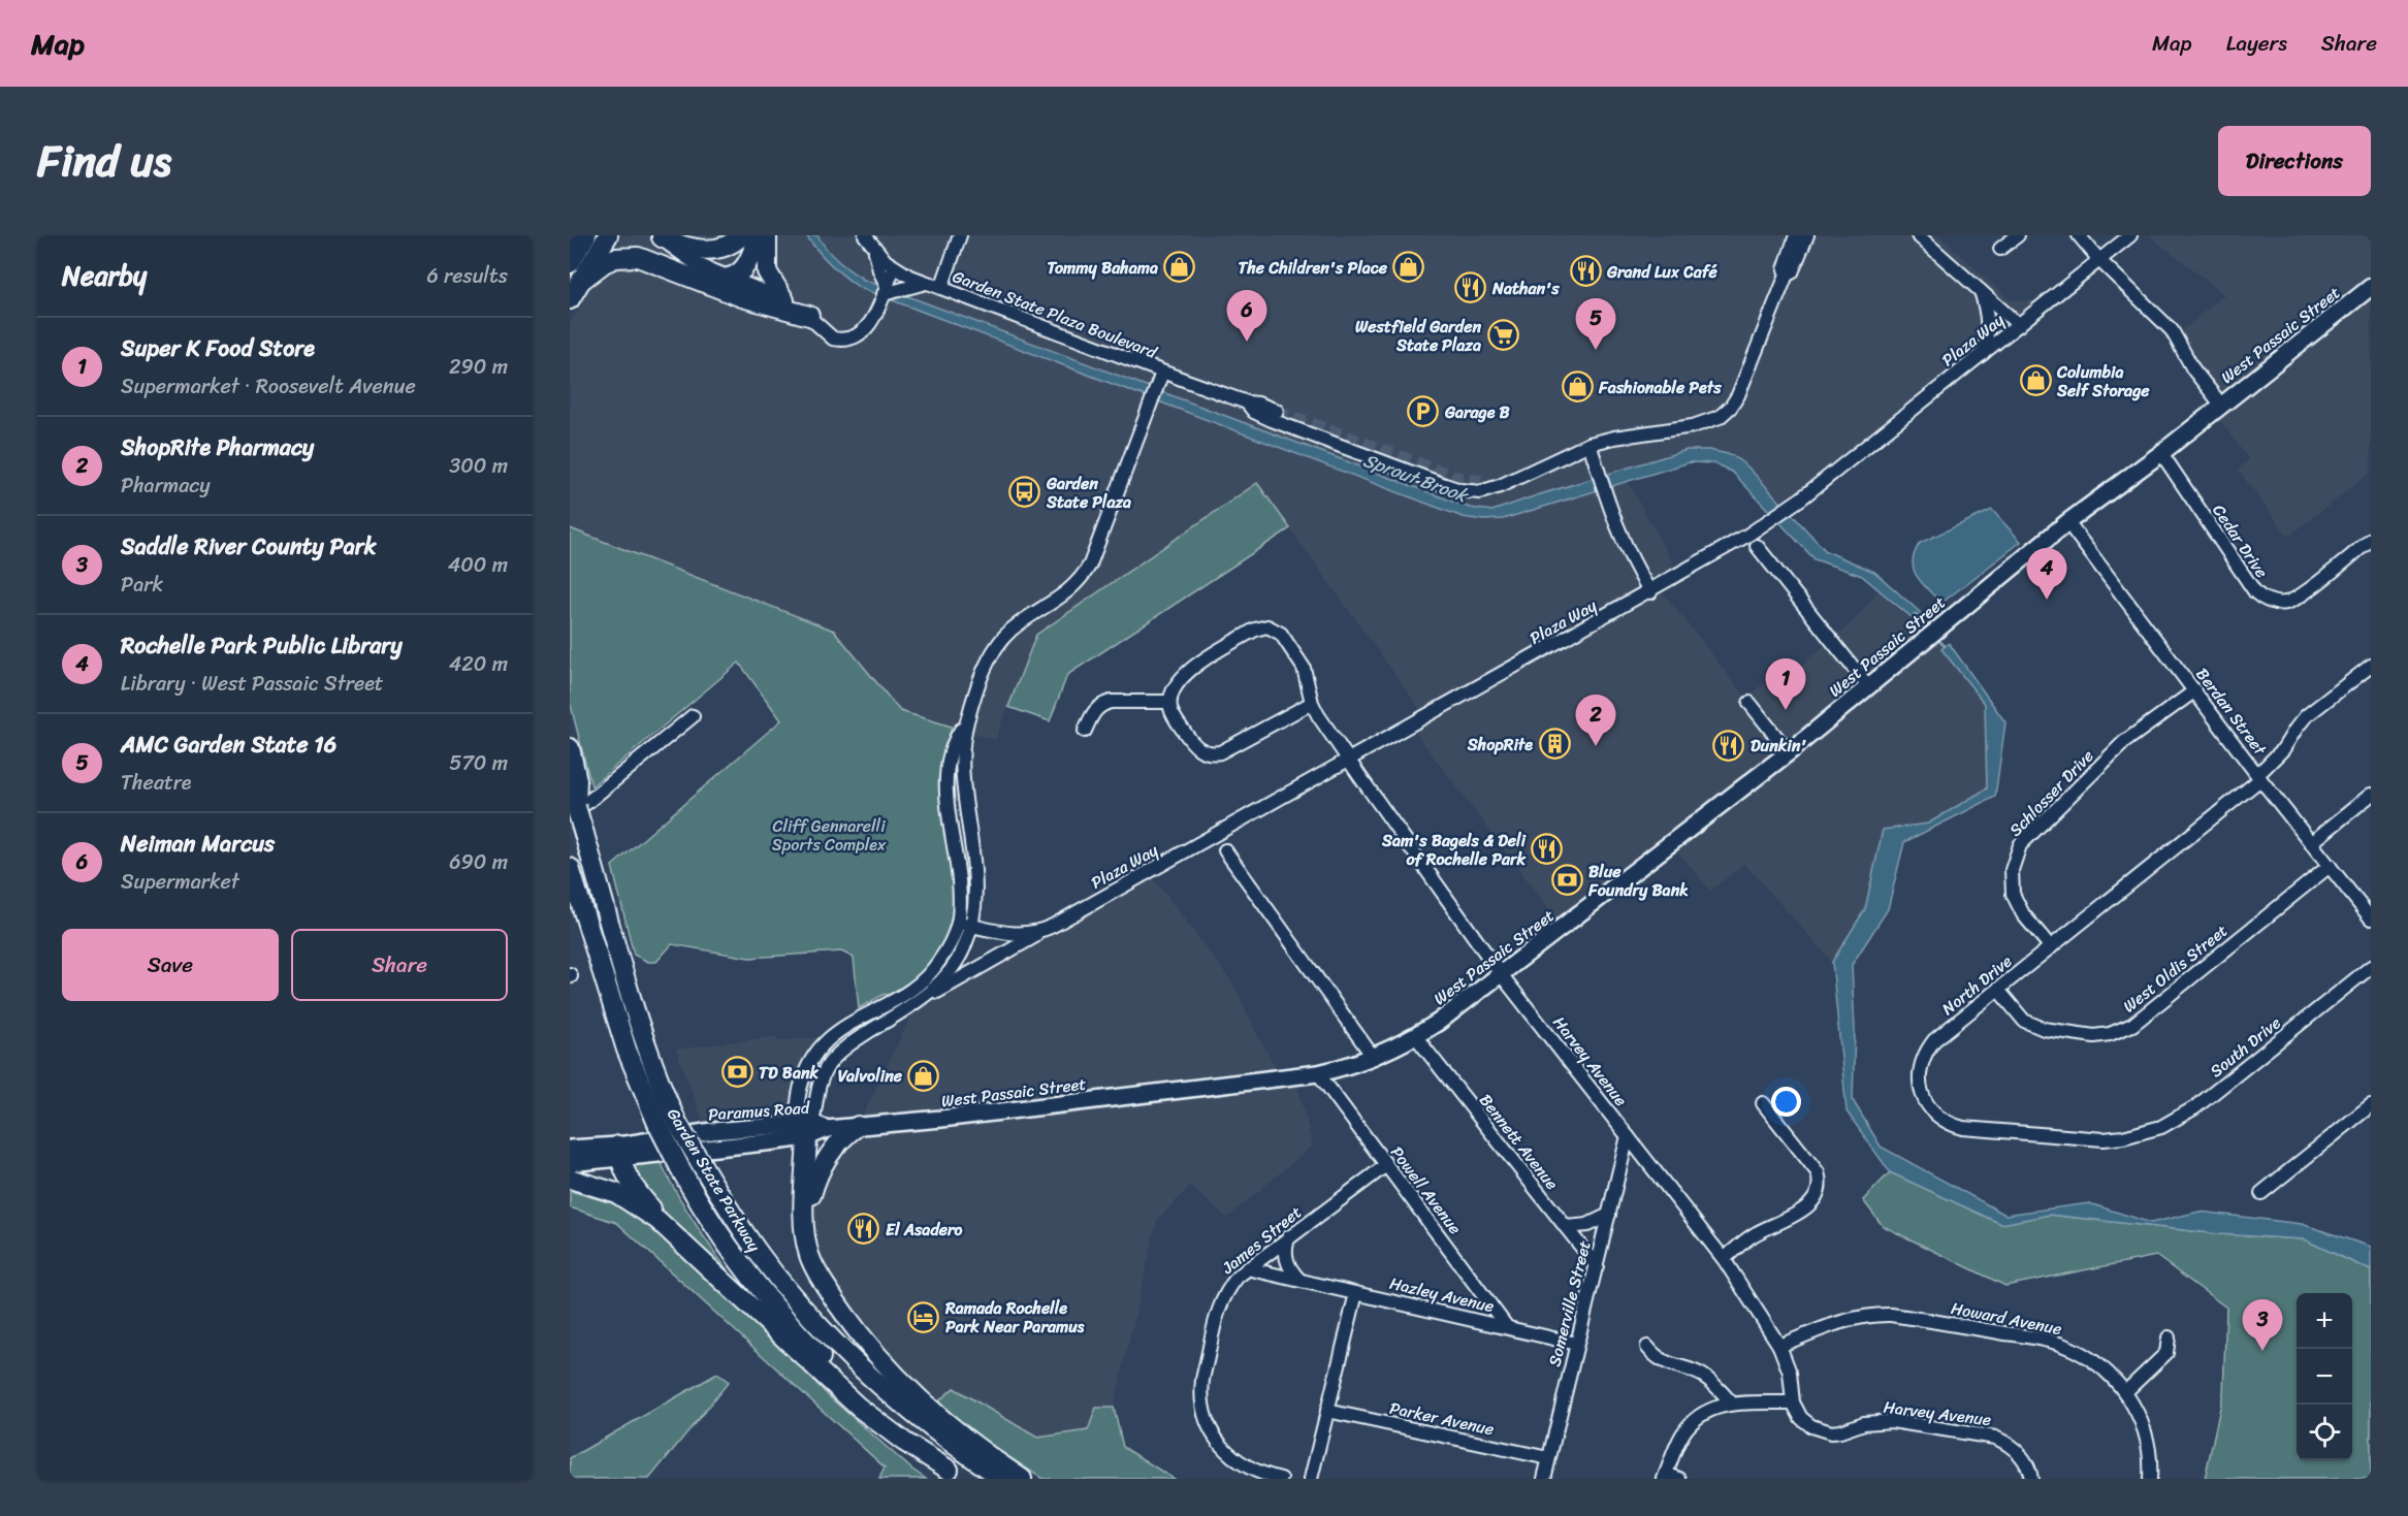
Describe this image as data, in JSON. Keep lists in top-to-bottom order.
{
  "streets": {
    "highway": ["Garden State Parkway"],
    "main road": ["West Passaic Street", "Paramus Road"],
    "street": [
      "Garden State Plaza Boulevard",
      "Plaza Way",
      "Cedar Drive",
      "Berdan Street",
      "Schlosser Drive",
      "West Oldis Street",
      "North Drive",
      "South Drive",
      "Harvey Avenue",
      "Bennett Avenue",
      "Powell Avenue",
      "James Street",
      "Hazley Avenue",
      "Somerville Street",
      "Howard Avenue",
      "Parker Avenue"
    ]
  },
  "crossings": [
    ["West Passaic Street", "Cedar Drive"],
    ["West Passaic Street", "Berdan Street"],
    ["West Passaic Street", "Harvey Avenue"],
    ["West Passaic Street", "Paramus Road"],
    ["West Passaic Street", "Bennett Avenue"],
    ["West Passaic Street", "Powell Avenue"],
    ["Plaza Way", "Harvey Avenue"],
    ["Berdan Street", "Schlosser Drive"],
    ["Berdan Street", "West Oldis Street"],
    ["Berdan Street", "North Drive"],
    ["Schlosser Drive", "North Drive"],
    ["West Oldis Street", "North Drive"],
    ["North Drive", "South Drive"],
    ["Harvey Avenue", "Somerville Street"],
    ["Harvey Avenue", "Howard Avenue"],
    ["Bennett Avenue", "Somerville Street"],
    ["Powell Avenue", "James Street"],
    ["Powell Avenue", "Hazley Avenue"],
    ["James Street", "Hazley Avenue"],
    ["Hazley Avenue", "Somerville Street"],
    ["Somerville Street", "Parker Avenue"]
  ],
  "water": ["Sprout Brook"],
  "parks": ["Cliff Gennarelli Sports Complex"],
  "places": {
    "shop": [
      "Tommy Bahama",
      "The Children's Place",
      "Columbia Self Storage",
      "Fashionable Pets",
      "Valvoline"
    ],
    "restaurant": [
      "Grand Lux Café",
      "Nathan's",
      "Dunkin'",
      "Sam's Bagels & Deli of Rochelle Park",
      "El Asadero"
    ],
    "supermarket": ["Westfield Garden State Plaza"],
    "parking": ["Garage B"],
    "bus stop": ["Garden State Plaza"],
    "building": ["ShopRite"],
    "bank": ["Blue Foundry Bank", "TD Bank"],
    "hotel": ["Ramada Rochelle Park Near Paramus"]
  },
  "page": {
    "header": "Map",
    "nav": ["Map", "Layers", "Share"],
    "title": "Find us",
    "buttons": [
      "Directions",
      ["Save", "Share"]
    ],
    "heading": ["Nearby", "6 results"],
    "pins": [
      "6",
      "5",
      "4",
      "1",
      "2",
      "3"
    ],
    "list": [
      {
        "mark": "1",
        "name": "Super K Food Store",
        "note": "Supermarket · Roosevelt Avenue",
        "value": "290 m"
      },
      {
        "mark": "2",
        "name": "ShopRite Pharmacy",
        "note": "Pharmacy",
        "value": "300 m"
      },
      {
        "mark": "3",
        "name": "Saddle River County Park",
        "note": "Park",
        "value": "400 m"
      },
      {
        "mark": "4",
        "name": "Rochelle Park Public Library",
        "note": "Library · West Passaic Street",
        "value": "420 m"
      },
      {
        "mark": "5",
        "name": "AMC Garden State 16",
        "note": "Theatre",
        "value": "570 m"
      },
      {
        "mark": "6",
        "name": "Neiman Marcus",
        "note": "Supermarket",
        "value": "690 m"
      }
    ],
    "map_buttons": ["+", "−"]
  }
}
